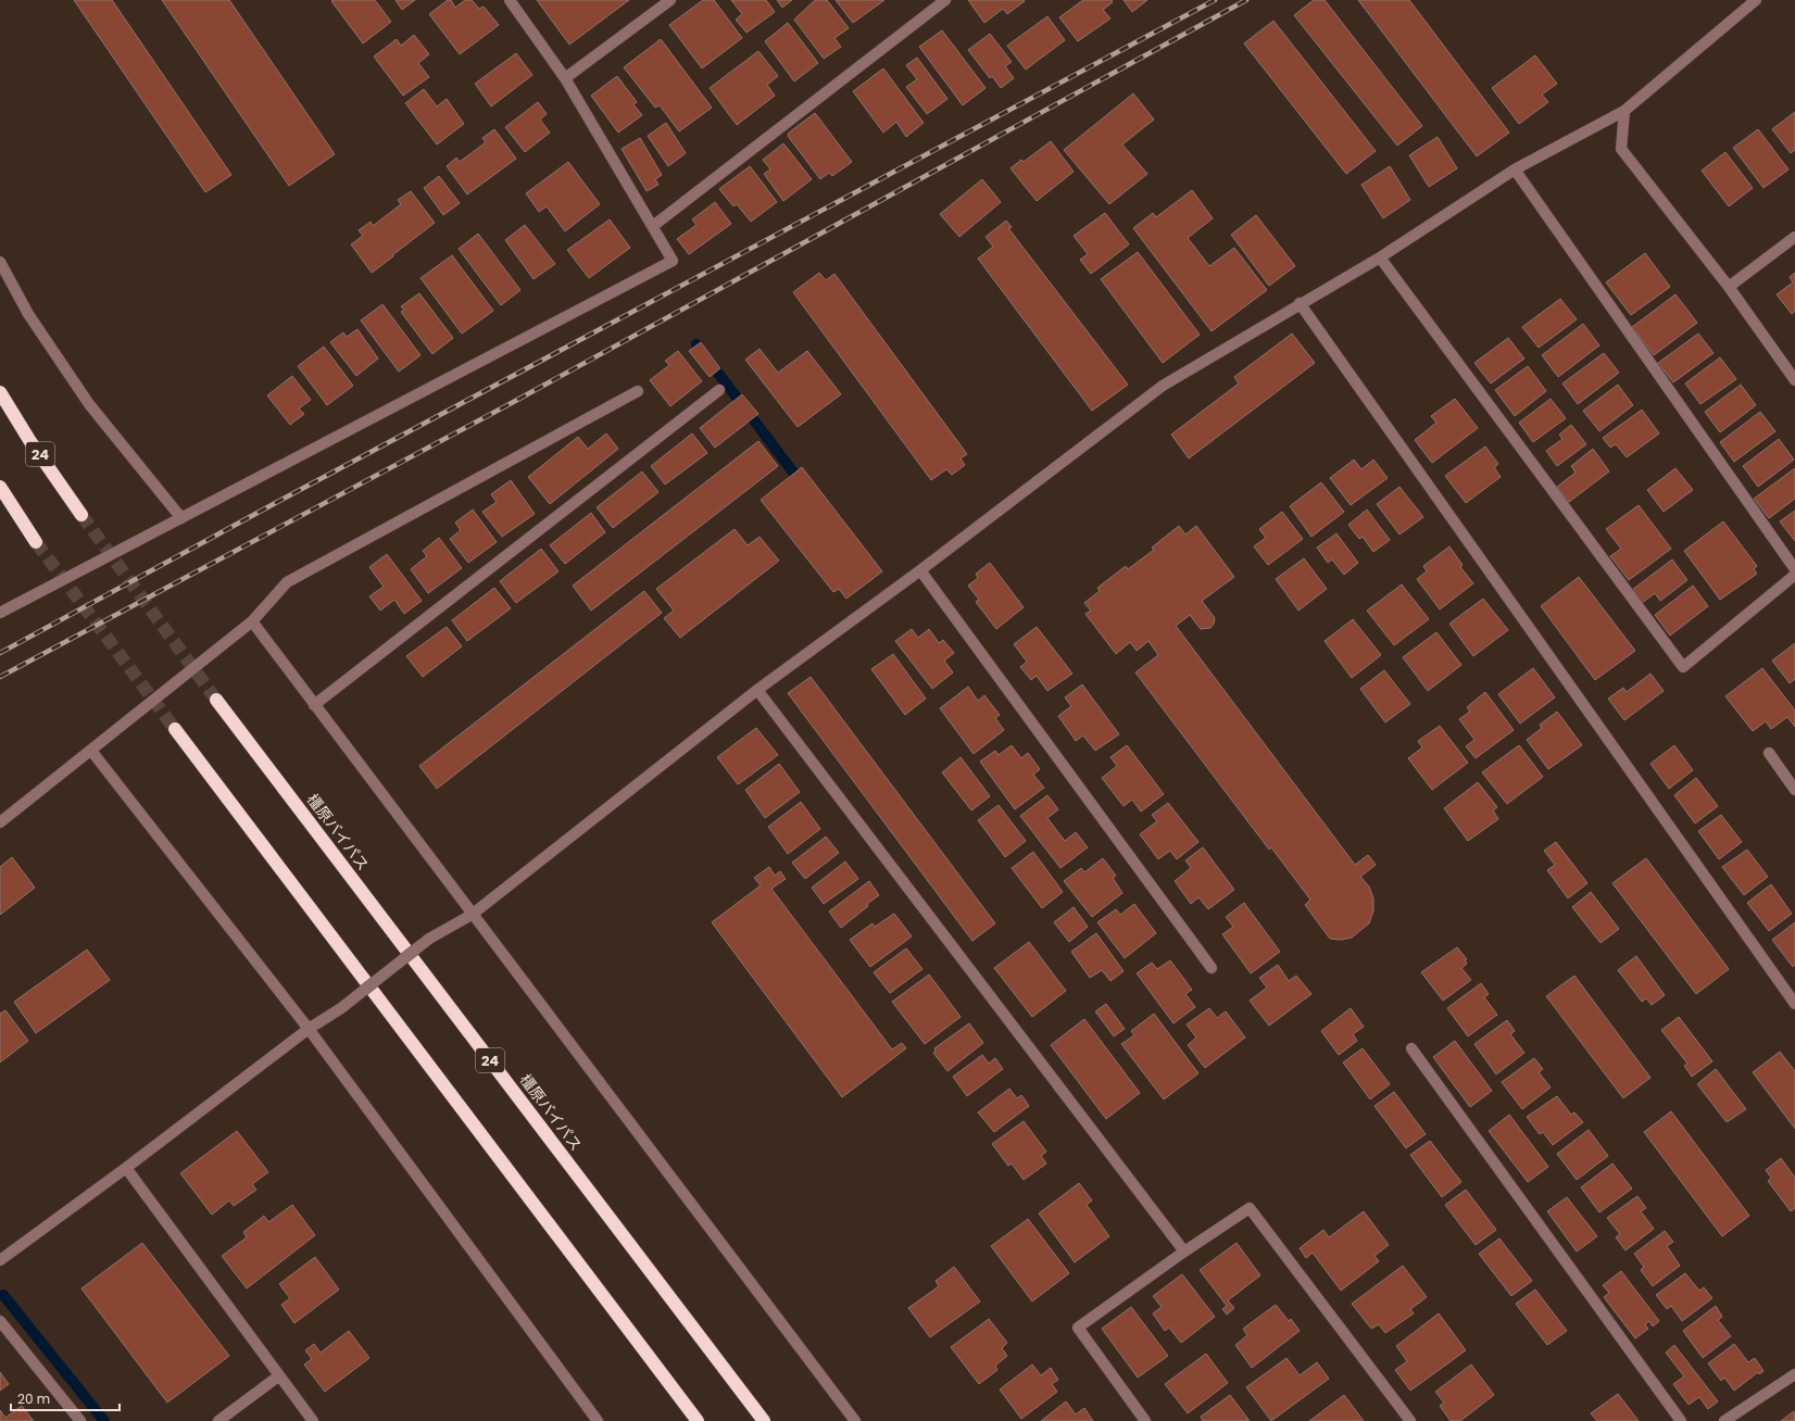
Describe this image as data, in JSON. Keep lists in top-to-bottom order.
{
  "streets": {
    "highway": ["24", "橿原バイパス"]
  },
  "scale_bar": "20 m"
}
